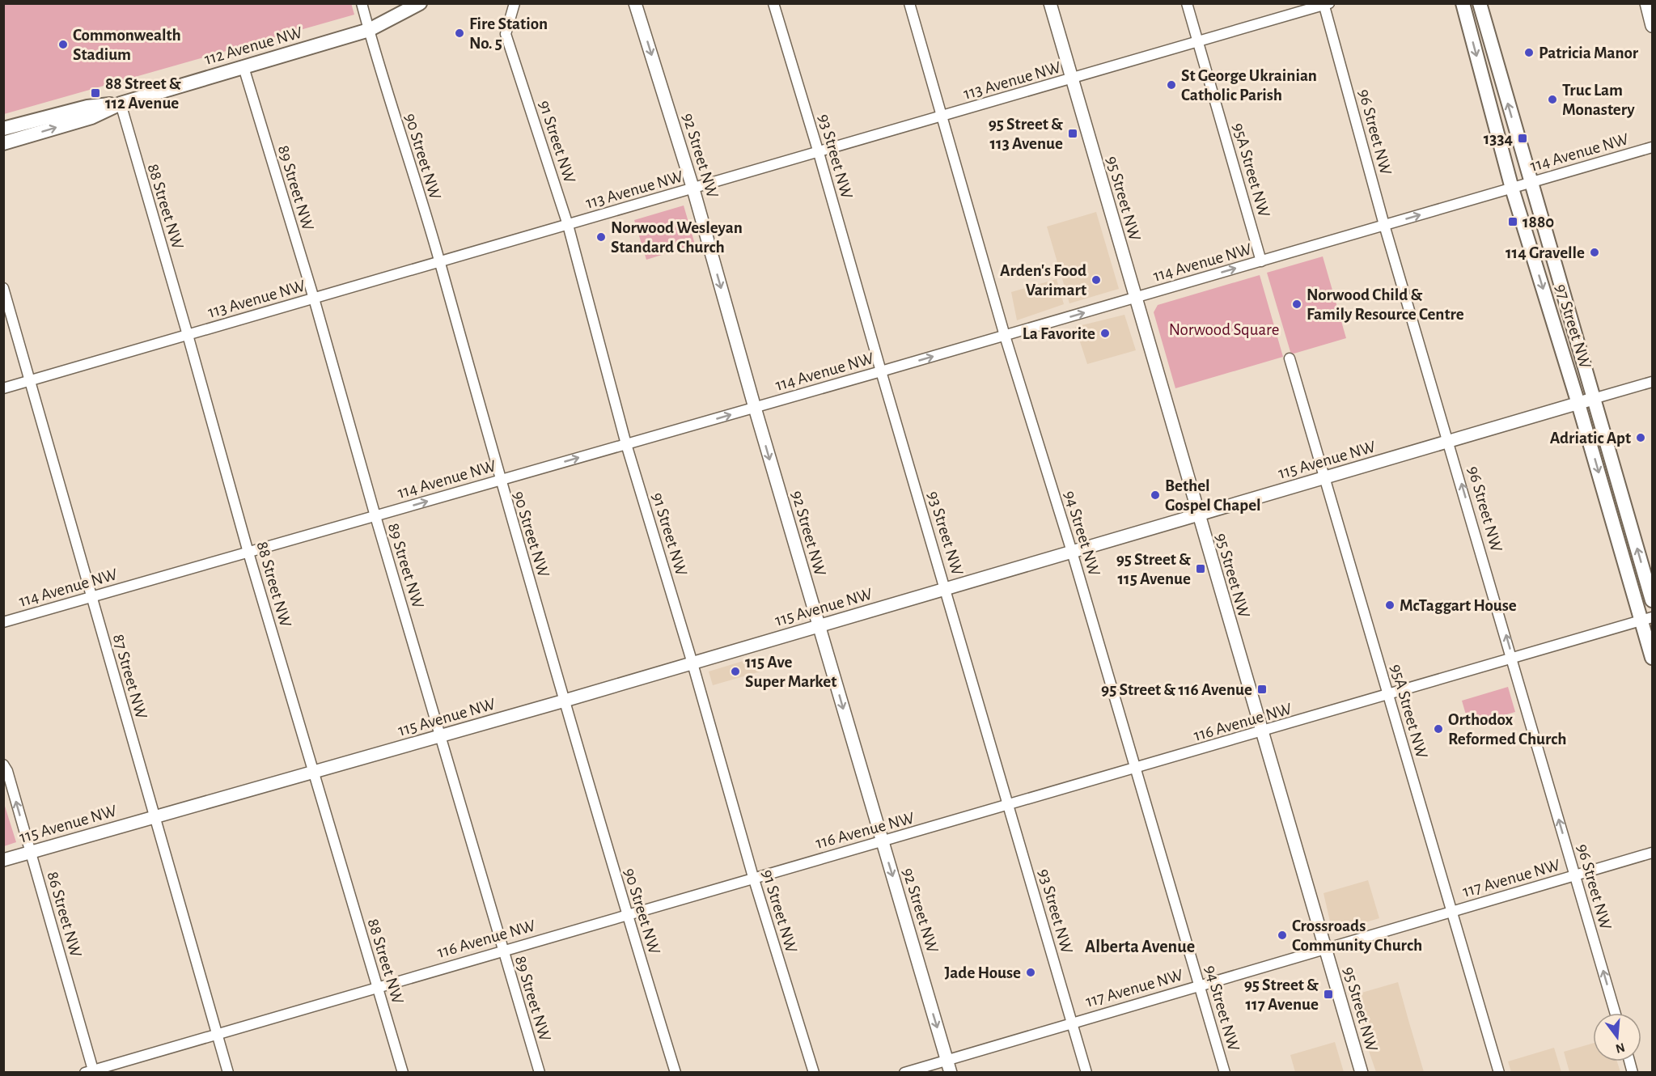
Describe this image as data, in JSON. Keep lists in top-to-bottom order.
{
  "streets": {
    "main road": ["112 Avenue NW", "97 Street NW"],
    "street": [
      "113 Avenue NW",
      "96 Street NW",
      "91 Street NW",
      "114 Avenue NW",
      "92 Street NW",
      "90 Street NW",
      "93 Street NW",
      "95A Street NW",
      "89 Street NW",
      "95 Street NW",
      "88 Street NW",
      "115 Avenue NW",
      "94 Street NW",
      "87 Street NW",
      "116 Avenue NW",
      "117 Avenue NW",
      "86 Street NW"
    ]
  },
  "crossings": [
    ["112 Avenue NW", "90 Street NW"],
    ["112 Avenue NW", "89 Street NW"],
    ["112 Avenue NW", "88 Street NW"],
    ["113 Avenue NW", "96 Street NW"],
    ["113 Avenue NW", "91 Street NW"],
    ["113 Avenue NW", "92 Street NW"],
    ["113 Avenue NW", "90 Street NW"],
    ["113 Avenue NW", "93 Street NW"],
    ["113 Avenue NW", "95A Street NW"],
    ["113 Avenue NW", "89 Street NW"],
    ["113 Avenue NW", "95 Street NW"],
    ["113 Avenue NW", "88 Street NW"],
    ["113 Avenue NW", "94 Street NW"],
    ["113 Avenue NW", "87 Street NW"],
    ["96 Street NW", "114 Avenue NW"],
    ["96 Street NW", "115 Avenue NW"],
    ["96 Street NW", "116 Avenue NW"],
    ["96 Street NW", "117 Avenue NW"],
    ["91 Street NW", "114 Avenue NW"],
    ["91 Street NW", "115 Avenue NW"],
    ["91 Street NW", "116 Avenue NW"],
    ["114 Avenue NW", "92 Street NW"],
    ["114 Avenue NW", "90 Street NW"],
    ["114 Avenue NW", "93 Street NW"],
    ["114 Avenue NW", "95A Street NW"],
    ["114 Avenue NW", "89 Street NW"],
    ["114 Avenue NW", "95 Street NW"],
    ["114 Avenue NW", "88 Street NW"],
    ["114 Avenue NW", "97 Street NW"],
    ["114 Avenue NW", "94 Street NW"],
    ["114 Avenue NW", "87 Street NW"],
    ["92 Street NW", "115 Avenue NW"],
    ["92 Street NW", "116 Avenue NW"],
    ["92 Street NW", "117 Avenue NW"],
    ["90 Street NW", "115 Avenue NW"],
    ["90 Street NW", "116 Avenue NW"],
    ["93 Street NW", "115 Avenue NW"],
    ["93 Street NW", "116 Avenue NW"],
    ["93 Street NW", "117 Avenue NW"],
    ["95A Street NW", "115 Avenue NW"],
    ["95A Street NW", "116 Avenue NW"],
    ["95A Street NW", "117 Avenue NW"],
    ["89 Street NW", "115 Avenue NW"],
    ["89 Street NW", "116 Avenue NW"],
    ["95 Street NW", "115 Avenue NW"],
    ["95 Street NW", "116 Avenue NW"],
    ["95 Street NW", "117 Avenue NW"],
    ["88 Street NW", "115 Avenue NW"],
    ["88 Street NW", "116 Avenue NW"],
    ["97 Street NW", "115 Avenue NW"],
    ["97 Street NW", "116 Avenue NW"],
    ["115 Avenue NW", "94 Street NW"],
    ["115 Avenue NW", "87 Street NW"],
    ["115 Avenue NW", "86 Street NW"],
    ["94 Street NW", "116 Avenue NW"],
    ["94 Street NW", "117 Avenue NW"],
    ["87 Street NW", "116 Avenue NW"],
    ["116 Avenue NW", "86 Street NW"]
  ],
  "one_way": ["96 Street NW", "114 Avenue NW", "92 Street NW"],
  "districts": ["Alberta Avenue"],
  "parks": ["Norwood Square"],
  "places": {
    "other": [
      "Fire Station No. 5",
      "Commonwealth Stadium",
      "Patricia Manor",
      "St George Ukrainian Catholic Parish",
      "Truc Lam Monastery",
      "Norwood Wesleyan Standard Church",
      "114 Gravelle",
      "Arden's Food Varimart",
      "Norwood Child & Family Resource Centre",
      "La Favorite",
      "Adriatic Apt",
      "Bethel Gospel Chapel",
      "McTaggart House",
      "115 Ave Super Market",
      "Orthodox Reformed Church",
      "Crossroads Community Church",
      "Jade House"
    ],
    "transit": [
      "88 Street & 112 Avenue",
      "95 Street & 113 Avenue",
      "1334",
      "1880",
      "95 Street & 115 Avenue",
      "95 Street & 116 Avenue",
      "95 Street & 117 Avenue"
    ]
  },
  "north": "bottom"
}
